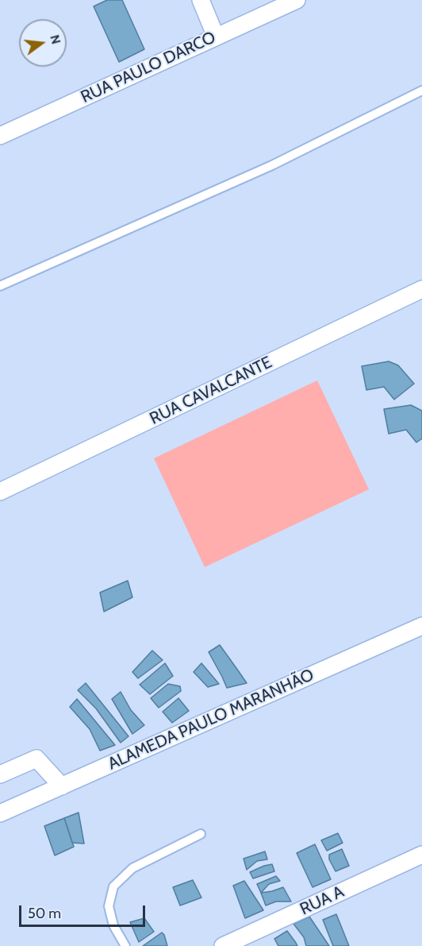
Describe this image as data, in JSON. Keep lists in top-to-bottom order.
{
  "streets": {
    "street": [
      "RUA PAULO DARCO",
      "RUA CAVALCANTE",
      "ALAMEDA PAULO MARANHÃO",
      "RUA A"
    ]
  },
  "scale_bar": "50 m",
  "north": "right"
}
